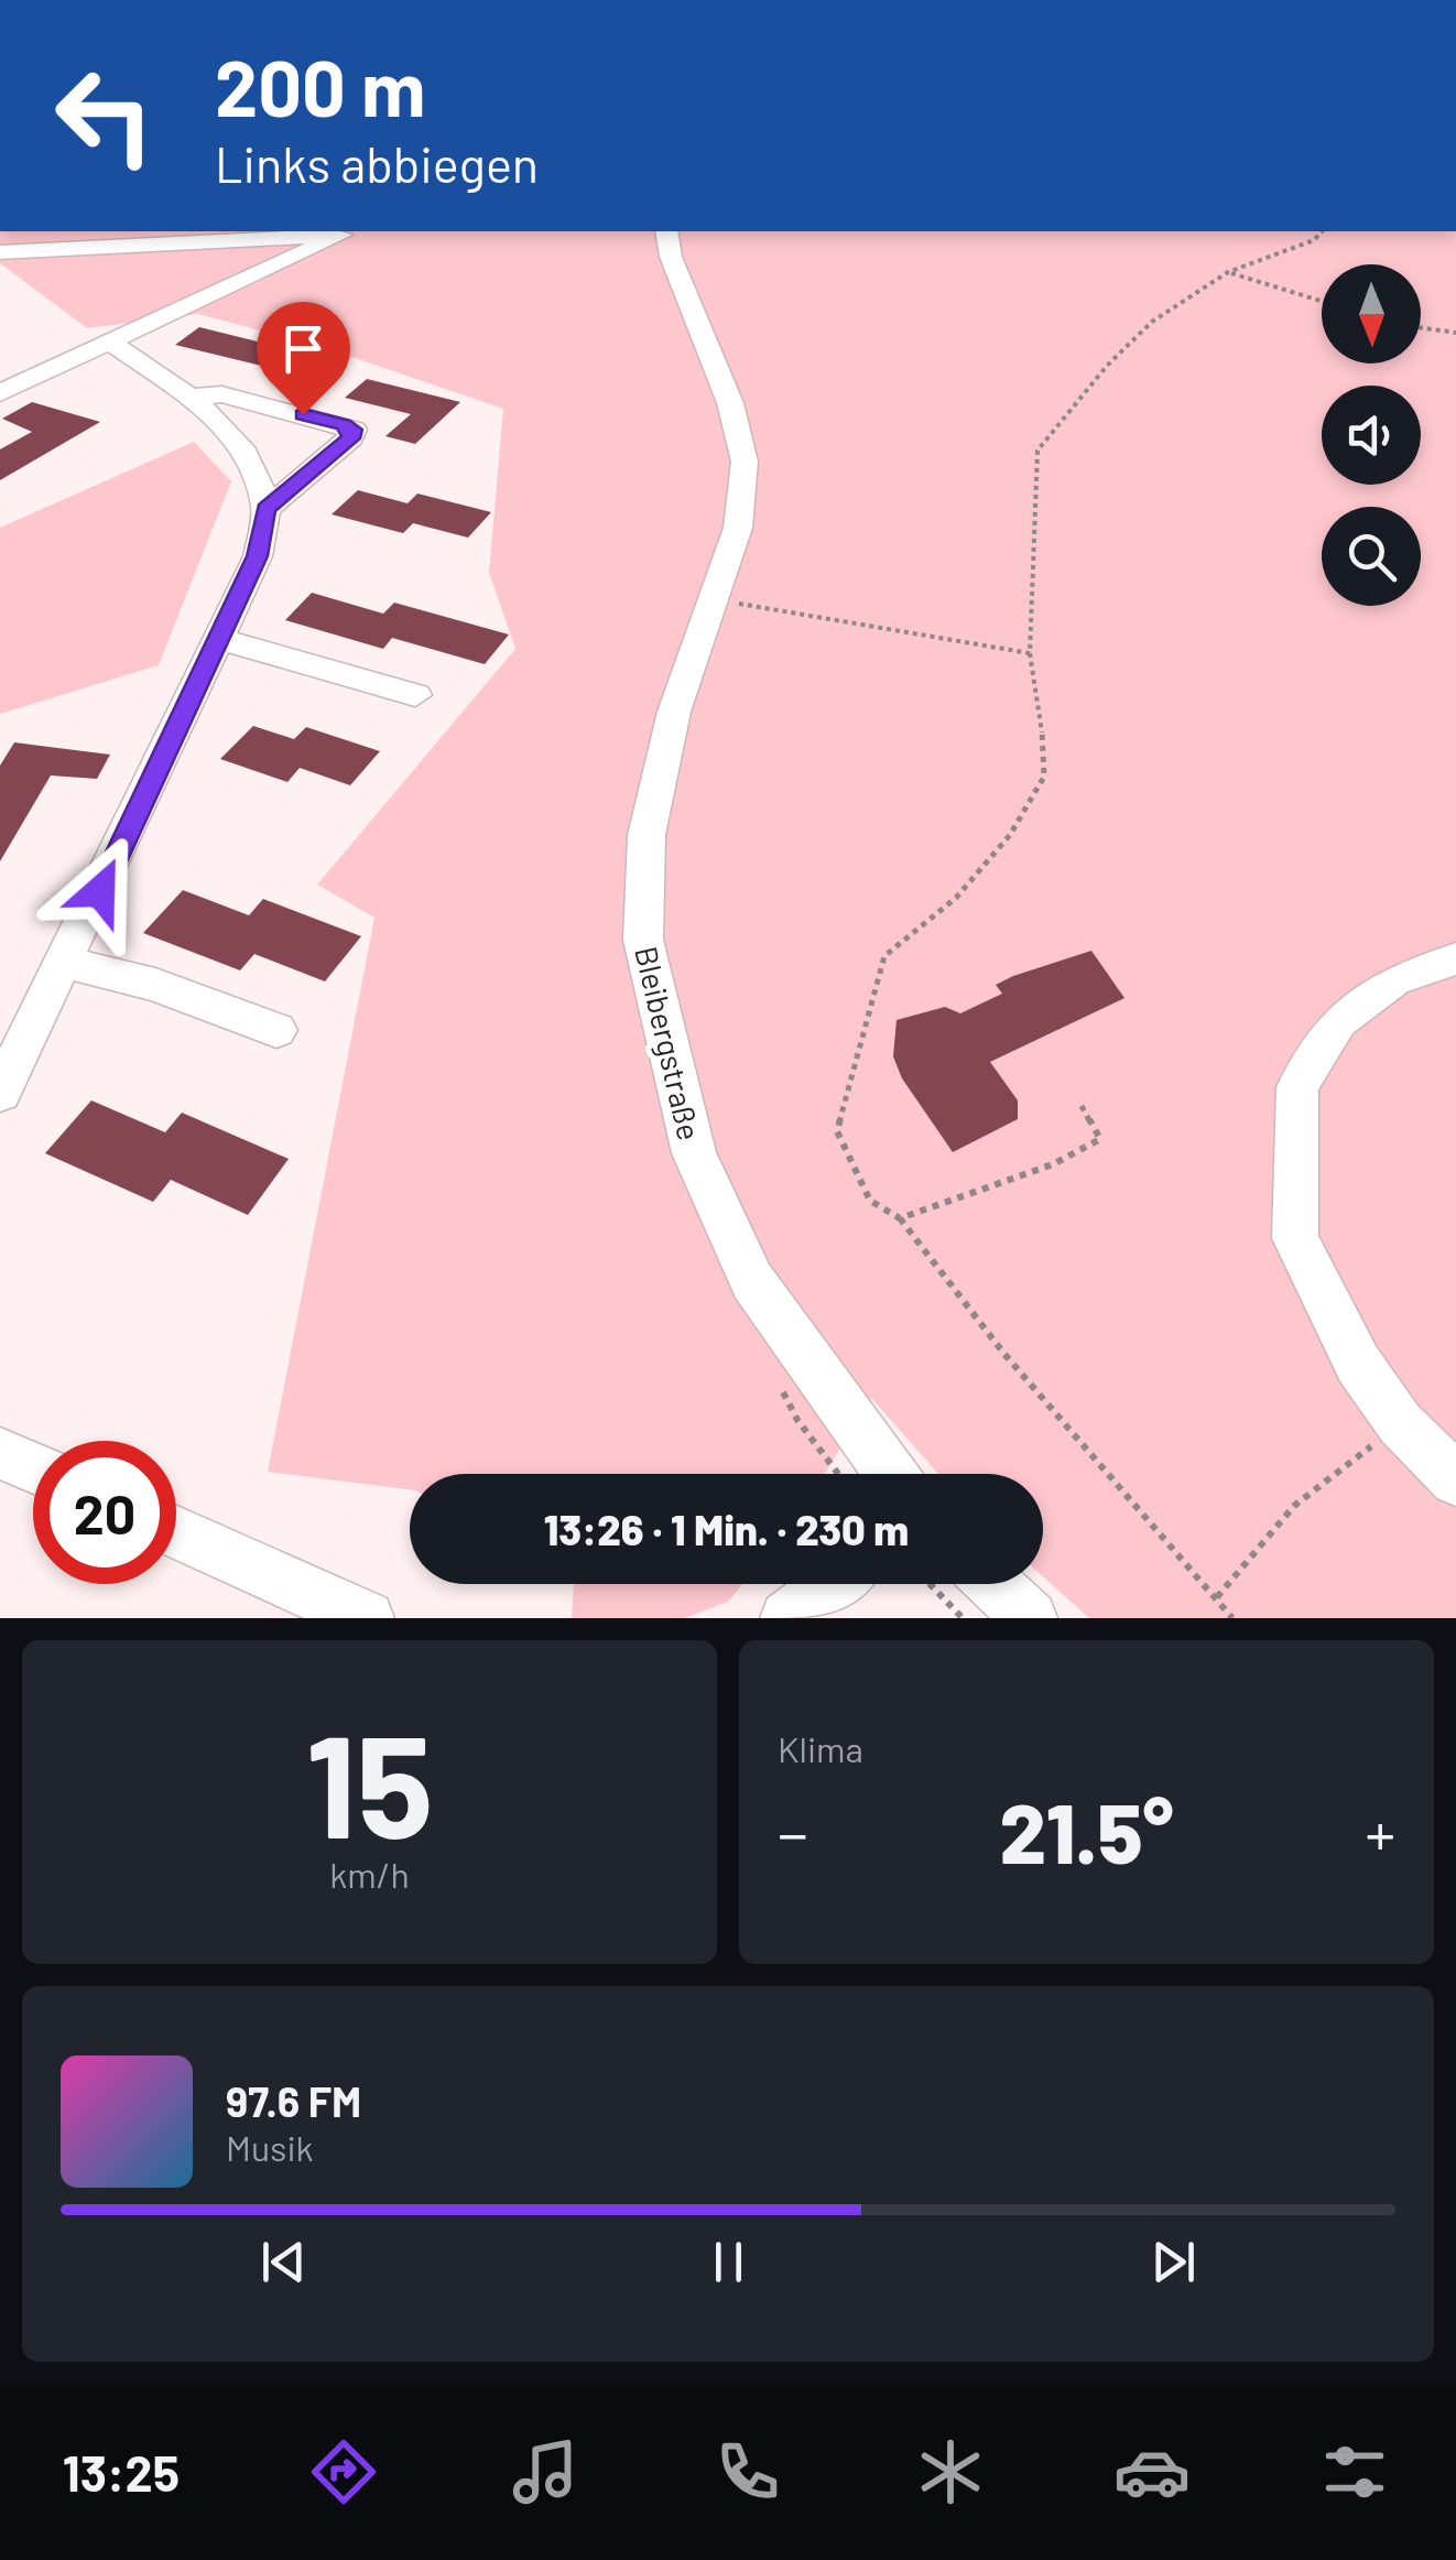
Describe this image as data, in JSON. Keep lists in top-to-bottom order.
{
  "streets": {
    "street": ["Bleibergstraße"]
  },
  "north": "bottom",
  "page": {
    "turn": ["200 m", "Links abbiegen"],
    "limit": "20",
    "trip": "13:26 · 1 Min. · 230 m",
    "tile": [
      ["15", "km/h"],
      "Klima"
    ],
    "heat": ["−", "21.5°", "+"],
    "song": ["97.6 FM", "Musik"],
    "tabs": "13:25"
  }
}
